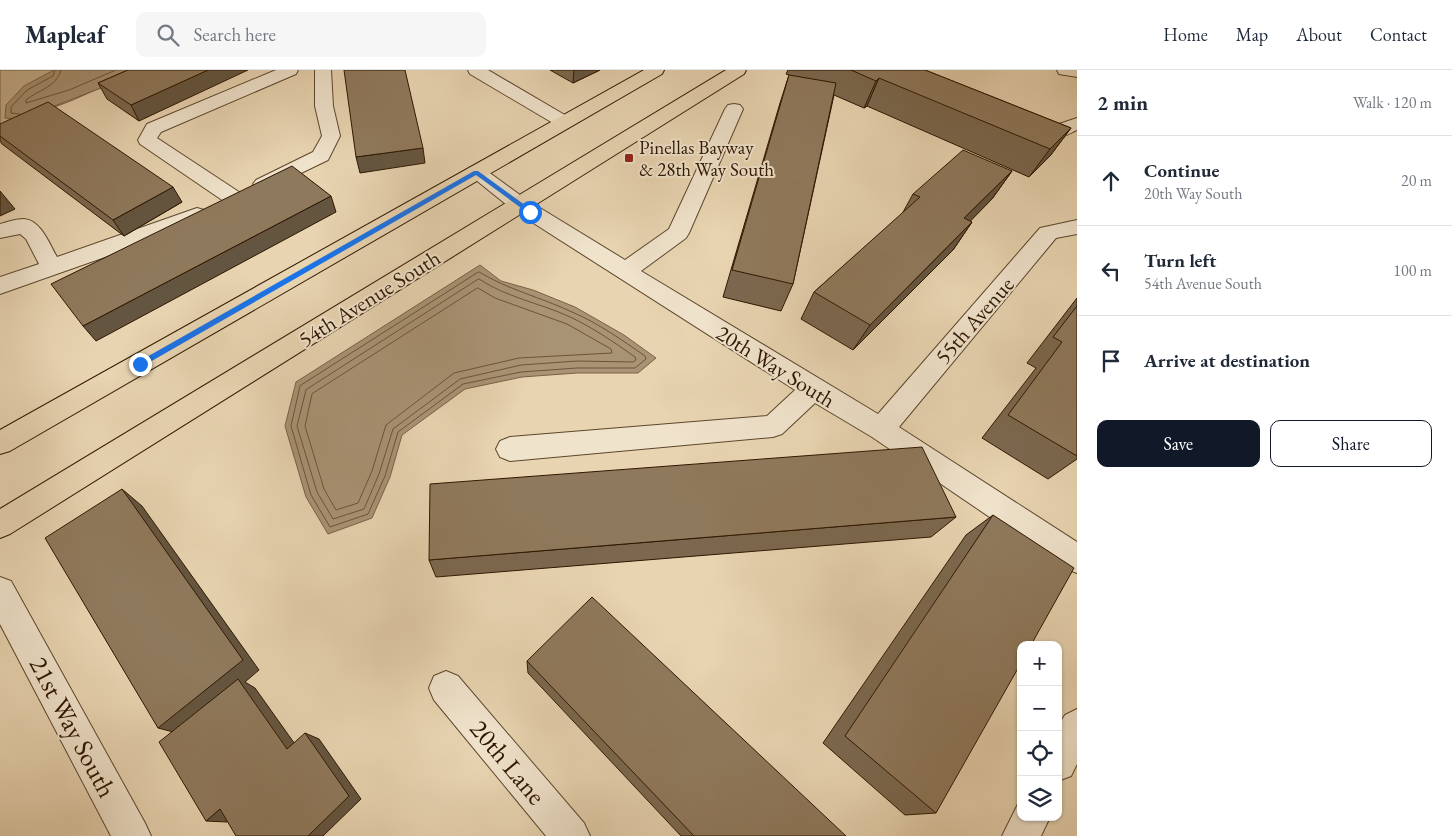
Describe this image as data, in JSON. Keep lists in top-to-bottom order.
{
  "streets": {
    "main road": ["54th Avenue South"],
    "street": [
      "55th Avenue",
      "20th Way South",
      "21st Way South",
      "20th Lane"
    ]
  },
  "crossings": [
    ["54th Avenue South", "20th Way South"],
    ["55th Avenue", "20th Way South"]
  ],
  "places": {
    "transit": ["Pinellas Bayway & 28th Way South"]
  },
  "page": {
    "header": "Mapleaf",
    "search": "Search here",
    "nav": [
      "Home",
      "Map",
      "About",
      "Contact"
    ],
    "heading": ["2 min", "Walk · 120 m"],
    "list": [
      ["Continue", "20th Way South", "20 m"],
      ["Turn left", "54th Avenue South", "100 m"],
      "Arrive at destination"
    ],
    "buttons": ["Save", "Share"],
    "map_buttons": ["+", "−"]
  }
}
